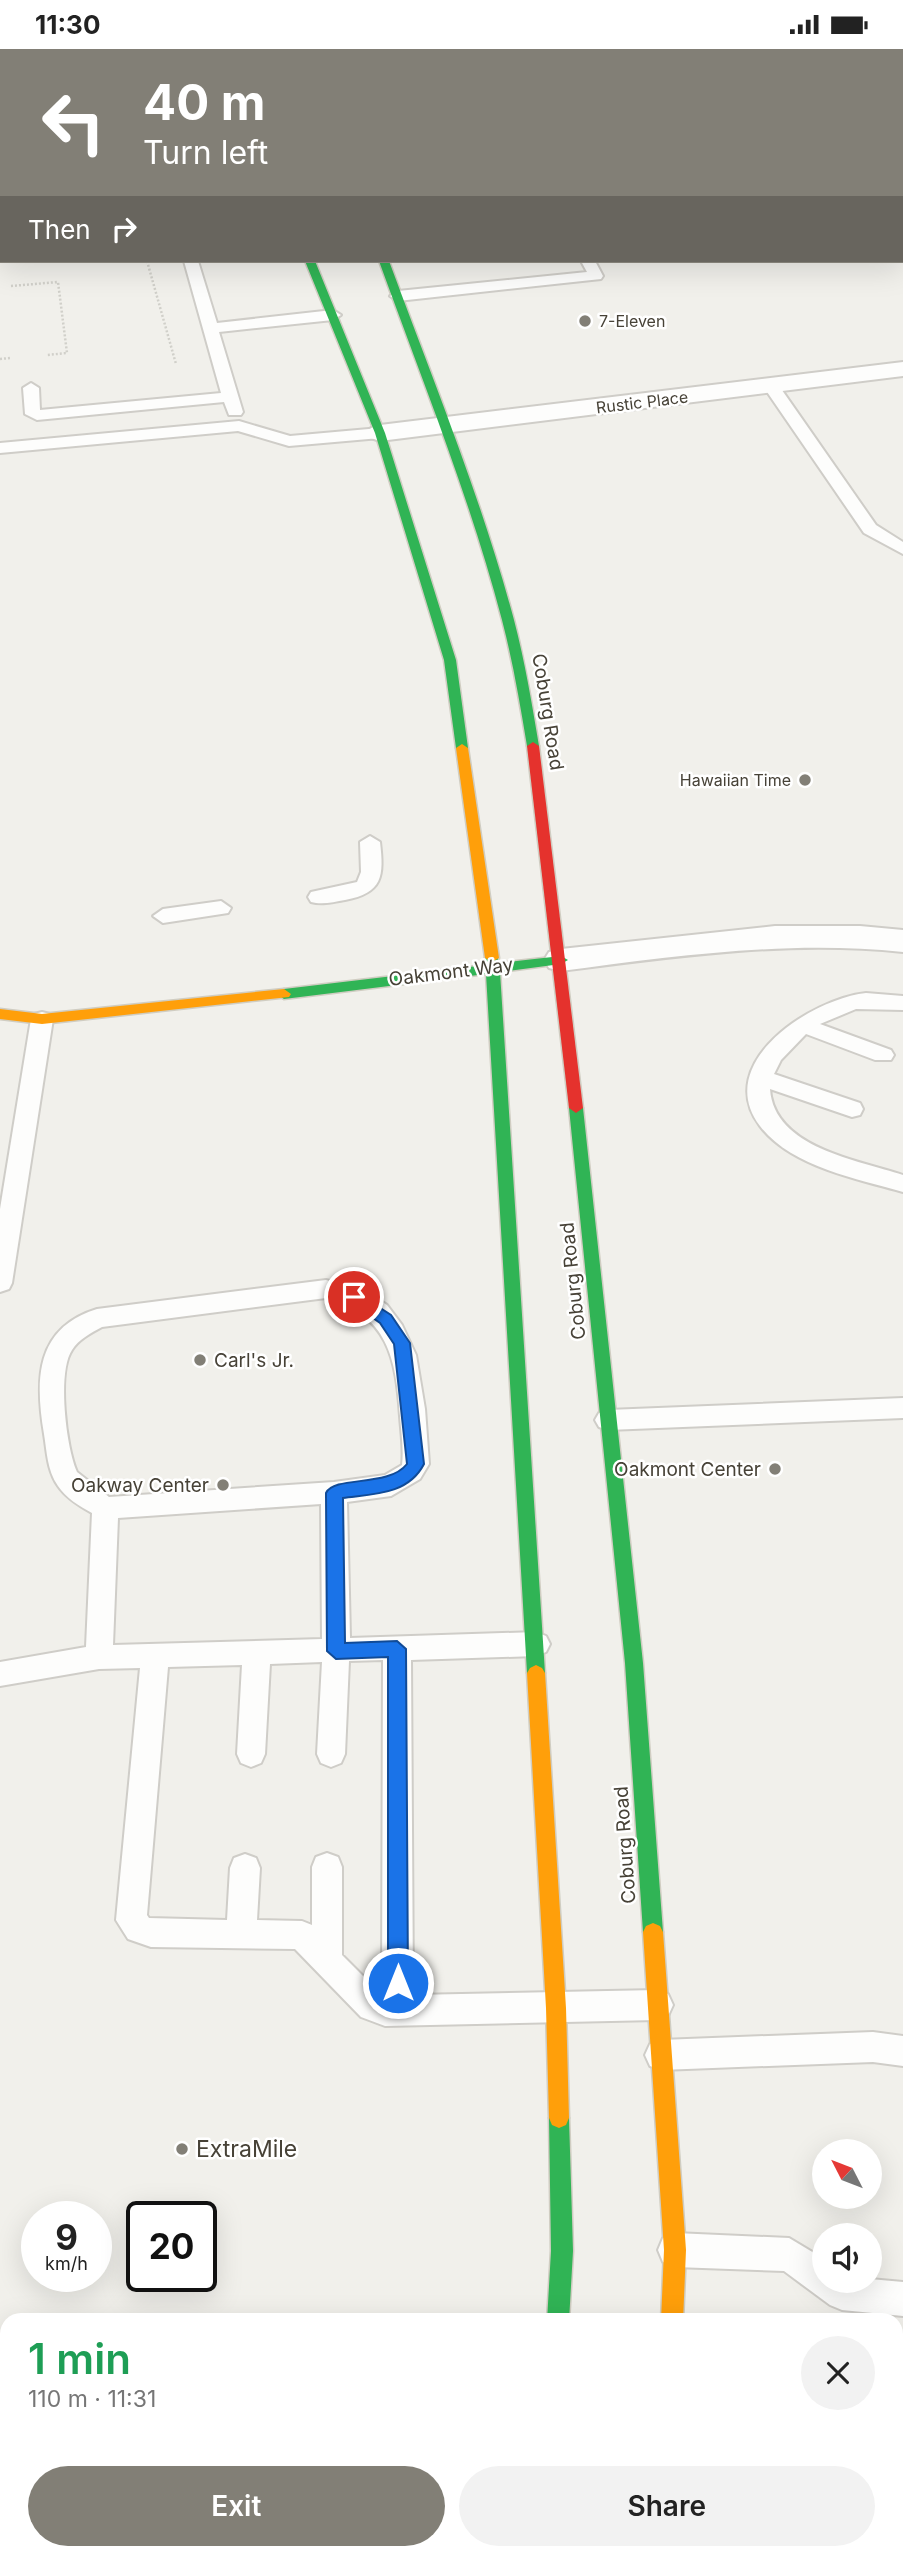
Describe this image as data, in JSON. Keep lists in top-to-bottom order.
{
  "streets": {
    "main road": ["Coburg Road", "Oakmont Way"],
    "street": ["Rustic Place"]
  },
  "crossings": [
    ["Rustic Place", "Coburg Road"],
    ["Coburg Road", "Oakmont Way"]
  ],
  "places": [
    "7-Eleven",
    "Hawaiian Time",
    "Carl's Jr.",
    "Oakmont Center",
    "Oakway Center",
    "ExtraMile"
  ],
  "north": "top left",
  "page": {
    "status": "11:30",
    "turn": ["40 m", "Turn left"],
    "then": "Then",
    "speed": "9 km/h",
    "limit": "20",
    "heading": ["1 min", "110 m · 11:31"],
    "buttons": ["Exit", "Share"]
  }
}
